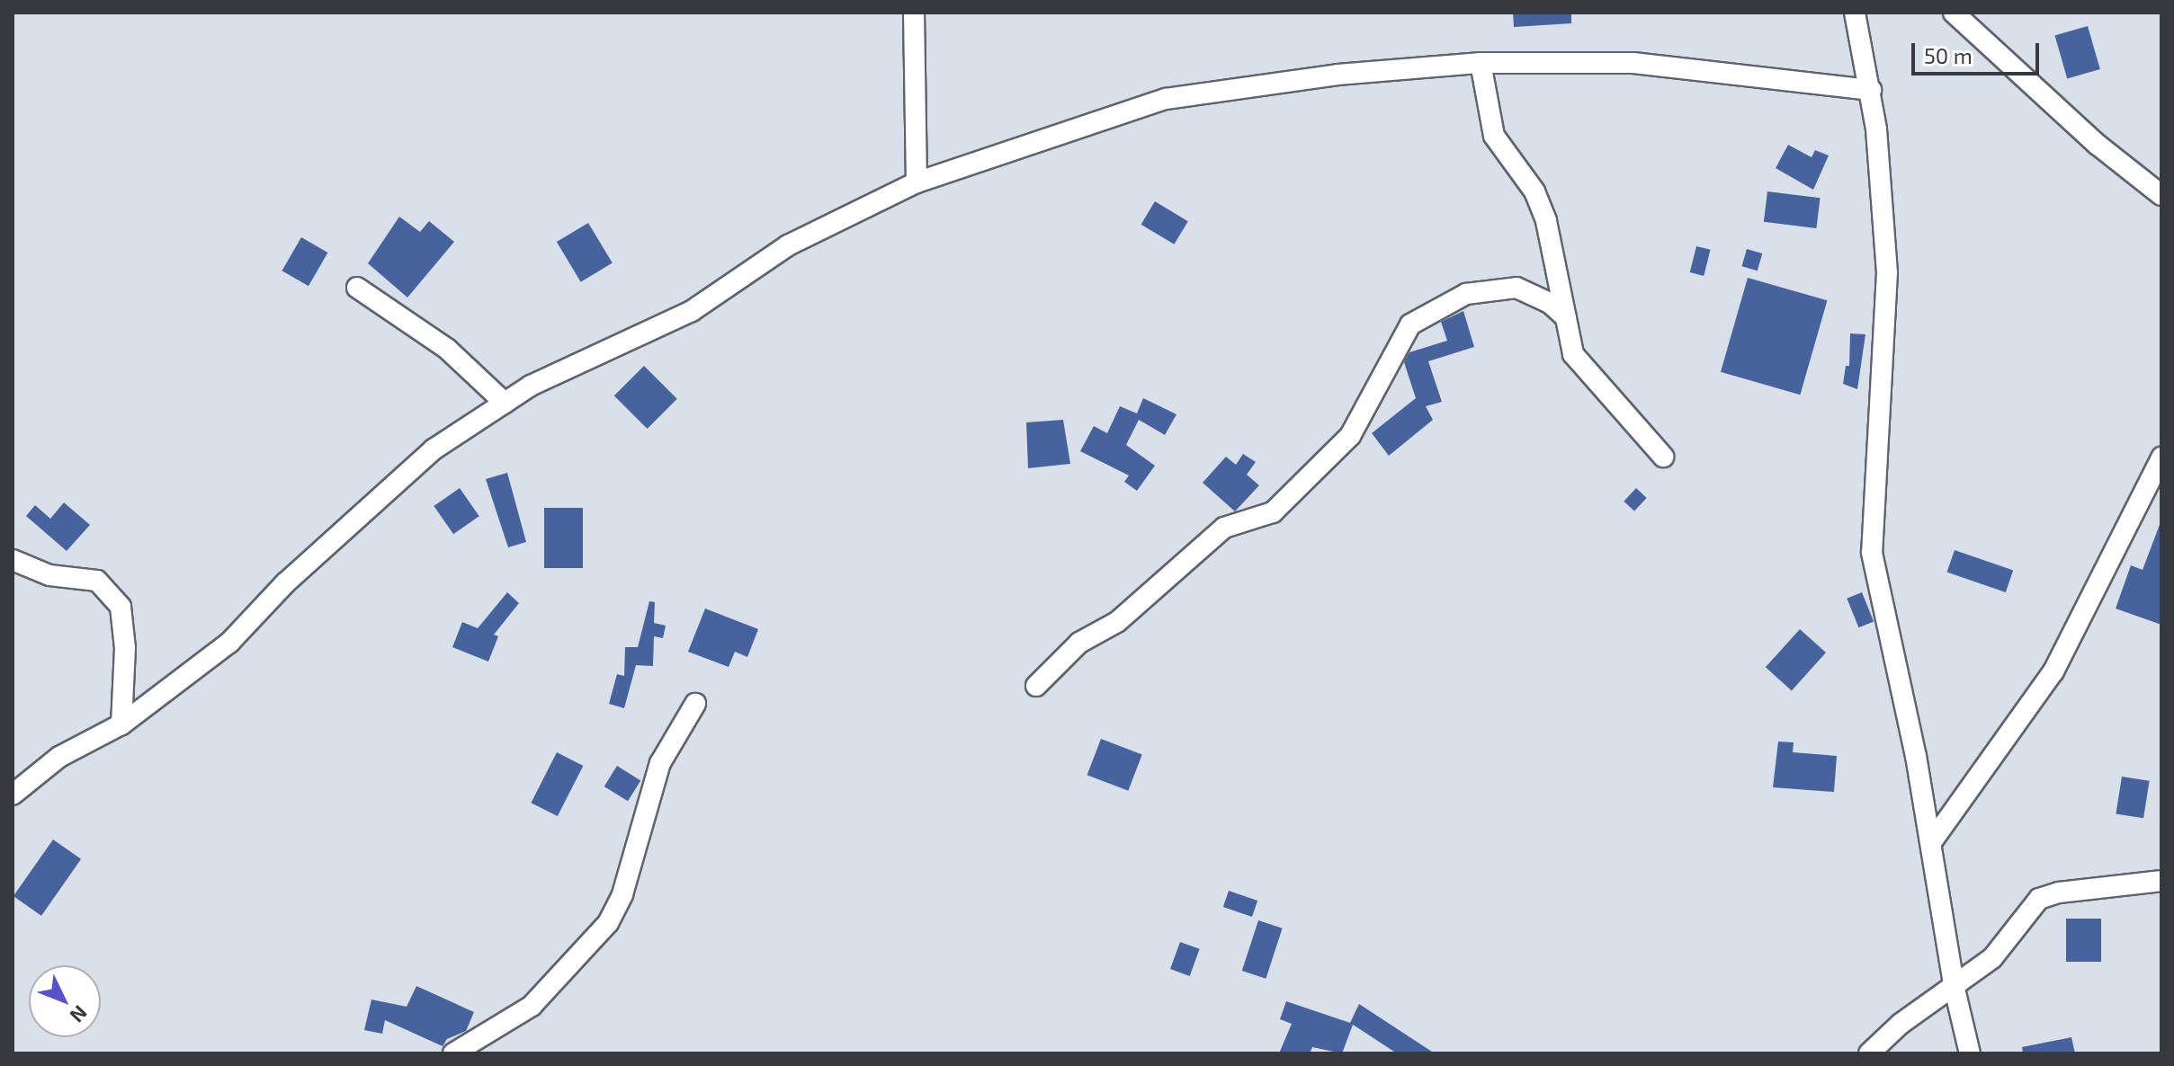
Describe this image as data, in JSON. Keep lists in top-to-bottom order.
{
  "scale_bar": "50 m",
  "north": "bottom right"
}
